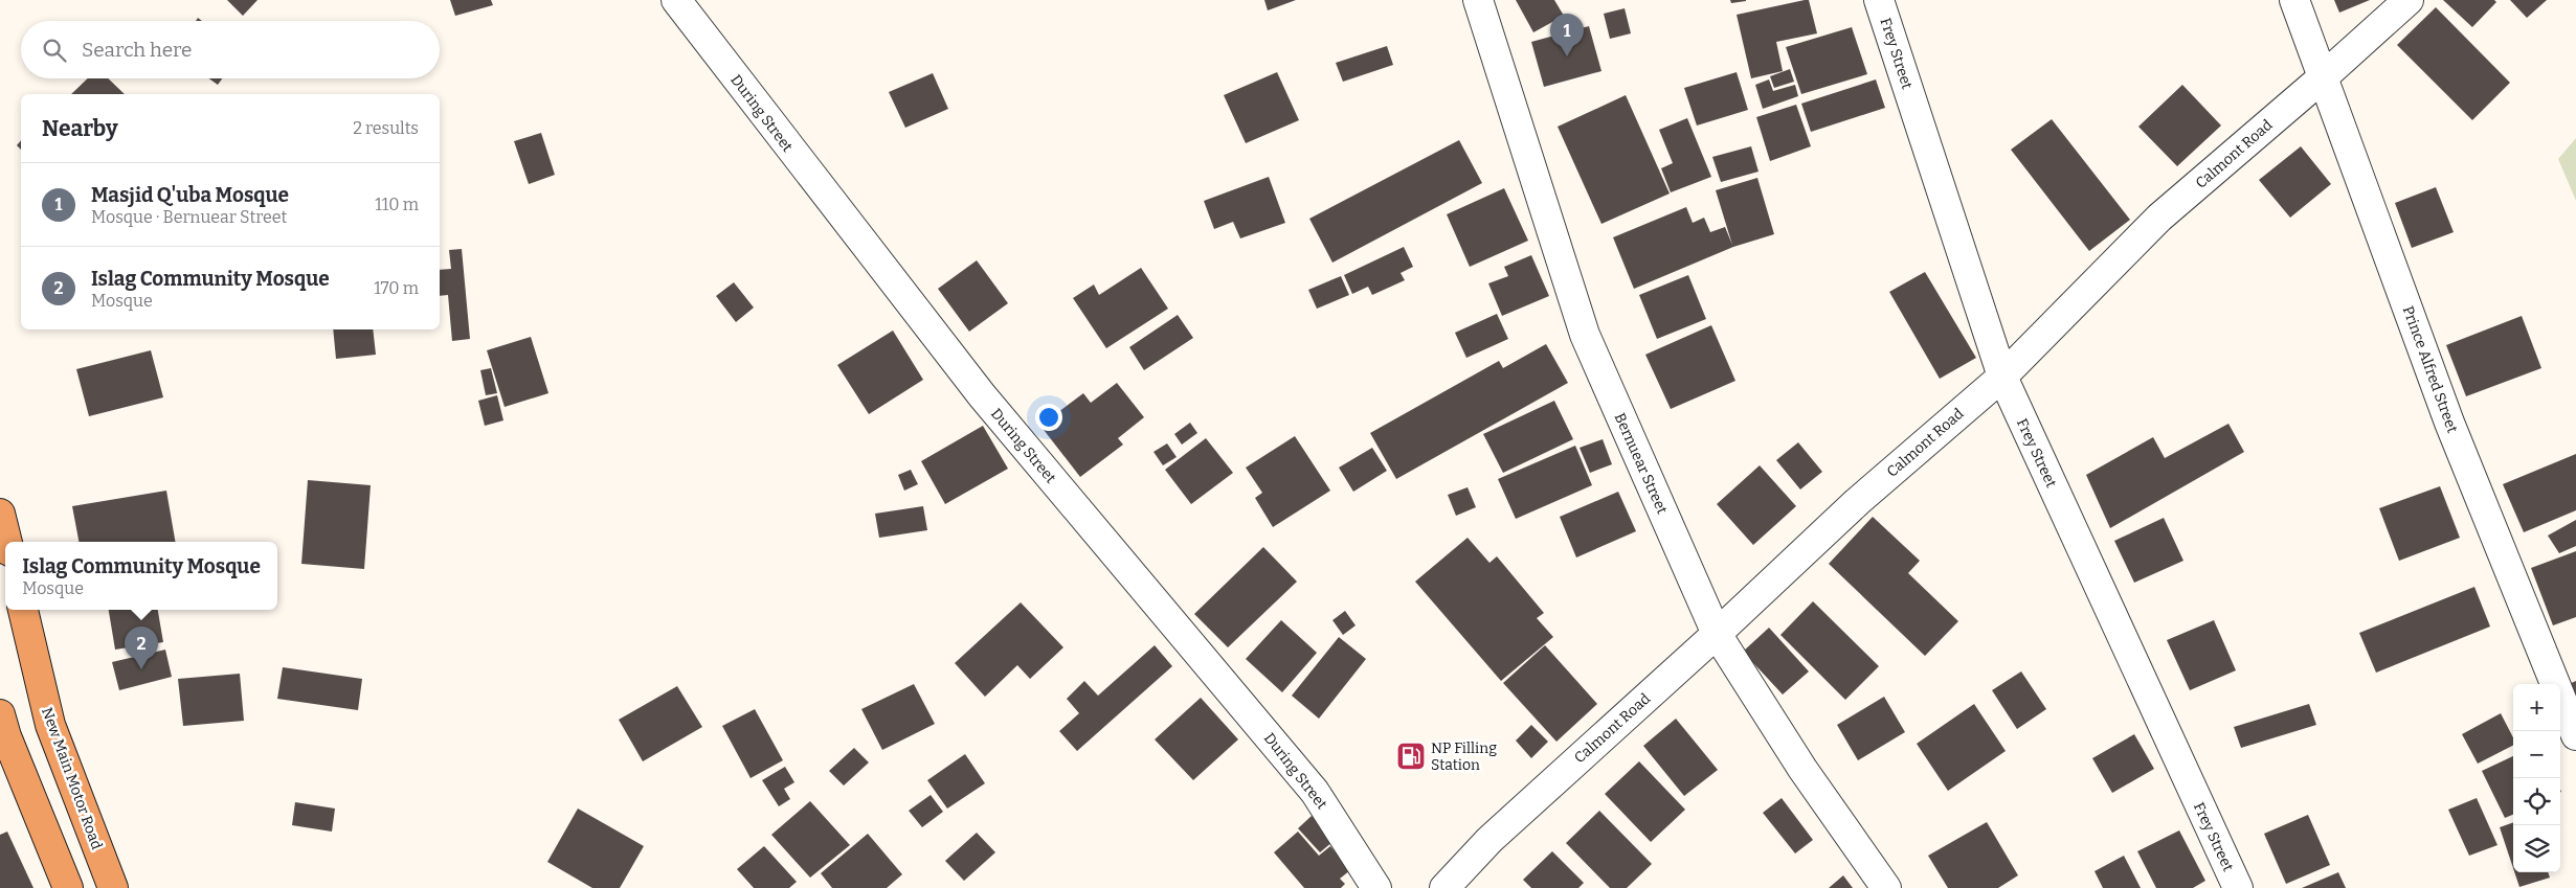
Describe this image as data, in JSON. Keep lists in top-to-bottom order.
{
  "streets": {
    "highway": ["New Main Motor Road"],
    "street": [
      "Frey Street",
      "During Street",
      "Calmont Road",
      "Prince Alfred Street",
      "Bernuear Street"
    ]
  },
  "crossings": [
    ["Frey Street", "Calmont Road"],
    ["Calmont Road", "Prince Alfred Street"],
    ["Calmont Road", "Bernuear Street"]
  ],
  "places": {
    "fuel station": ["NP Filling Station"]
  },
  "page": {
    "pins": ["1", "2"],
    "search": "Search here",
    "heading": ["Nearby", "2 results"],
    "list": [
      {
        "mark": "1",
        "name": "Masjid Q'uba Mosque",
        "note": "Mosque · Bernuear Street",
        "value": "110 m"
      },
      {
        "mark": "2",
        "name": "Islag Community Mosque",
        "note": "Mosque",
        "value": "170 m"
      }
    ],
    "popup": ["Islag Community Mosque", "Mosque"],
    "map_buttons": ["+", "−"]
  }
}
